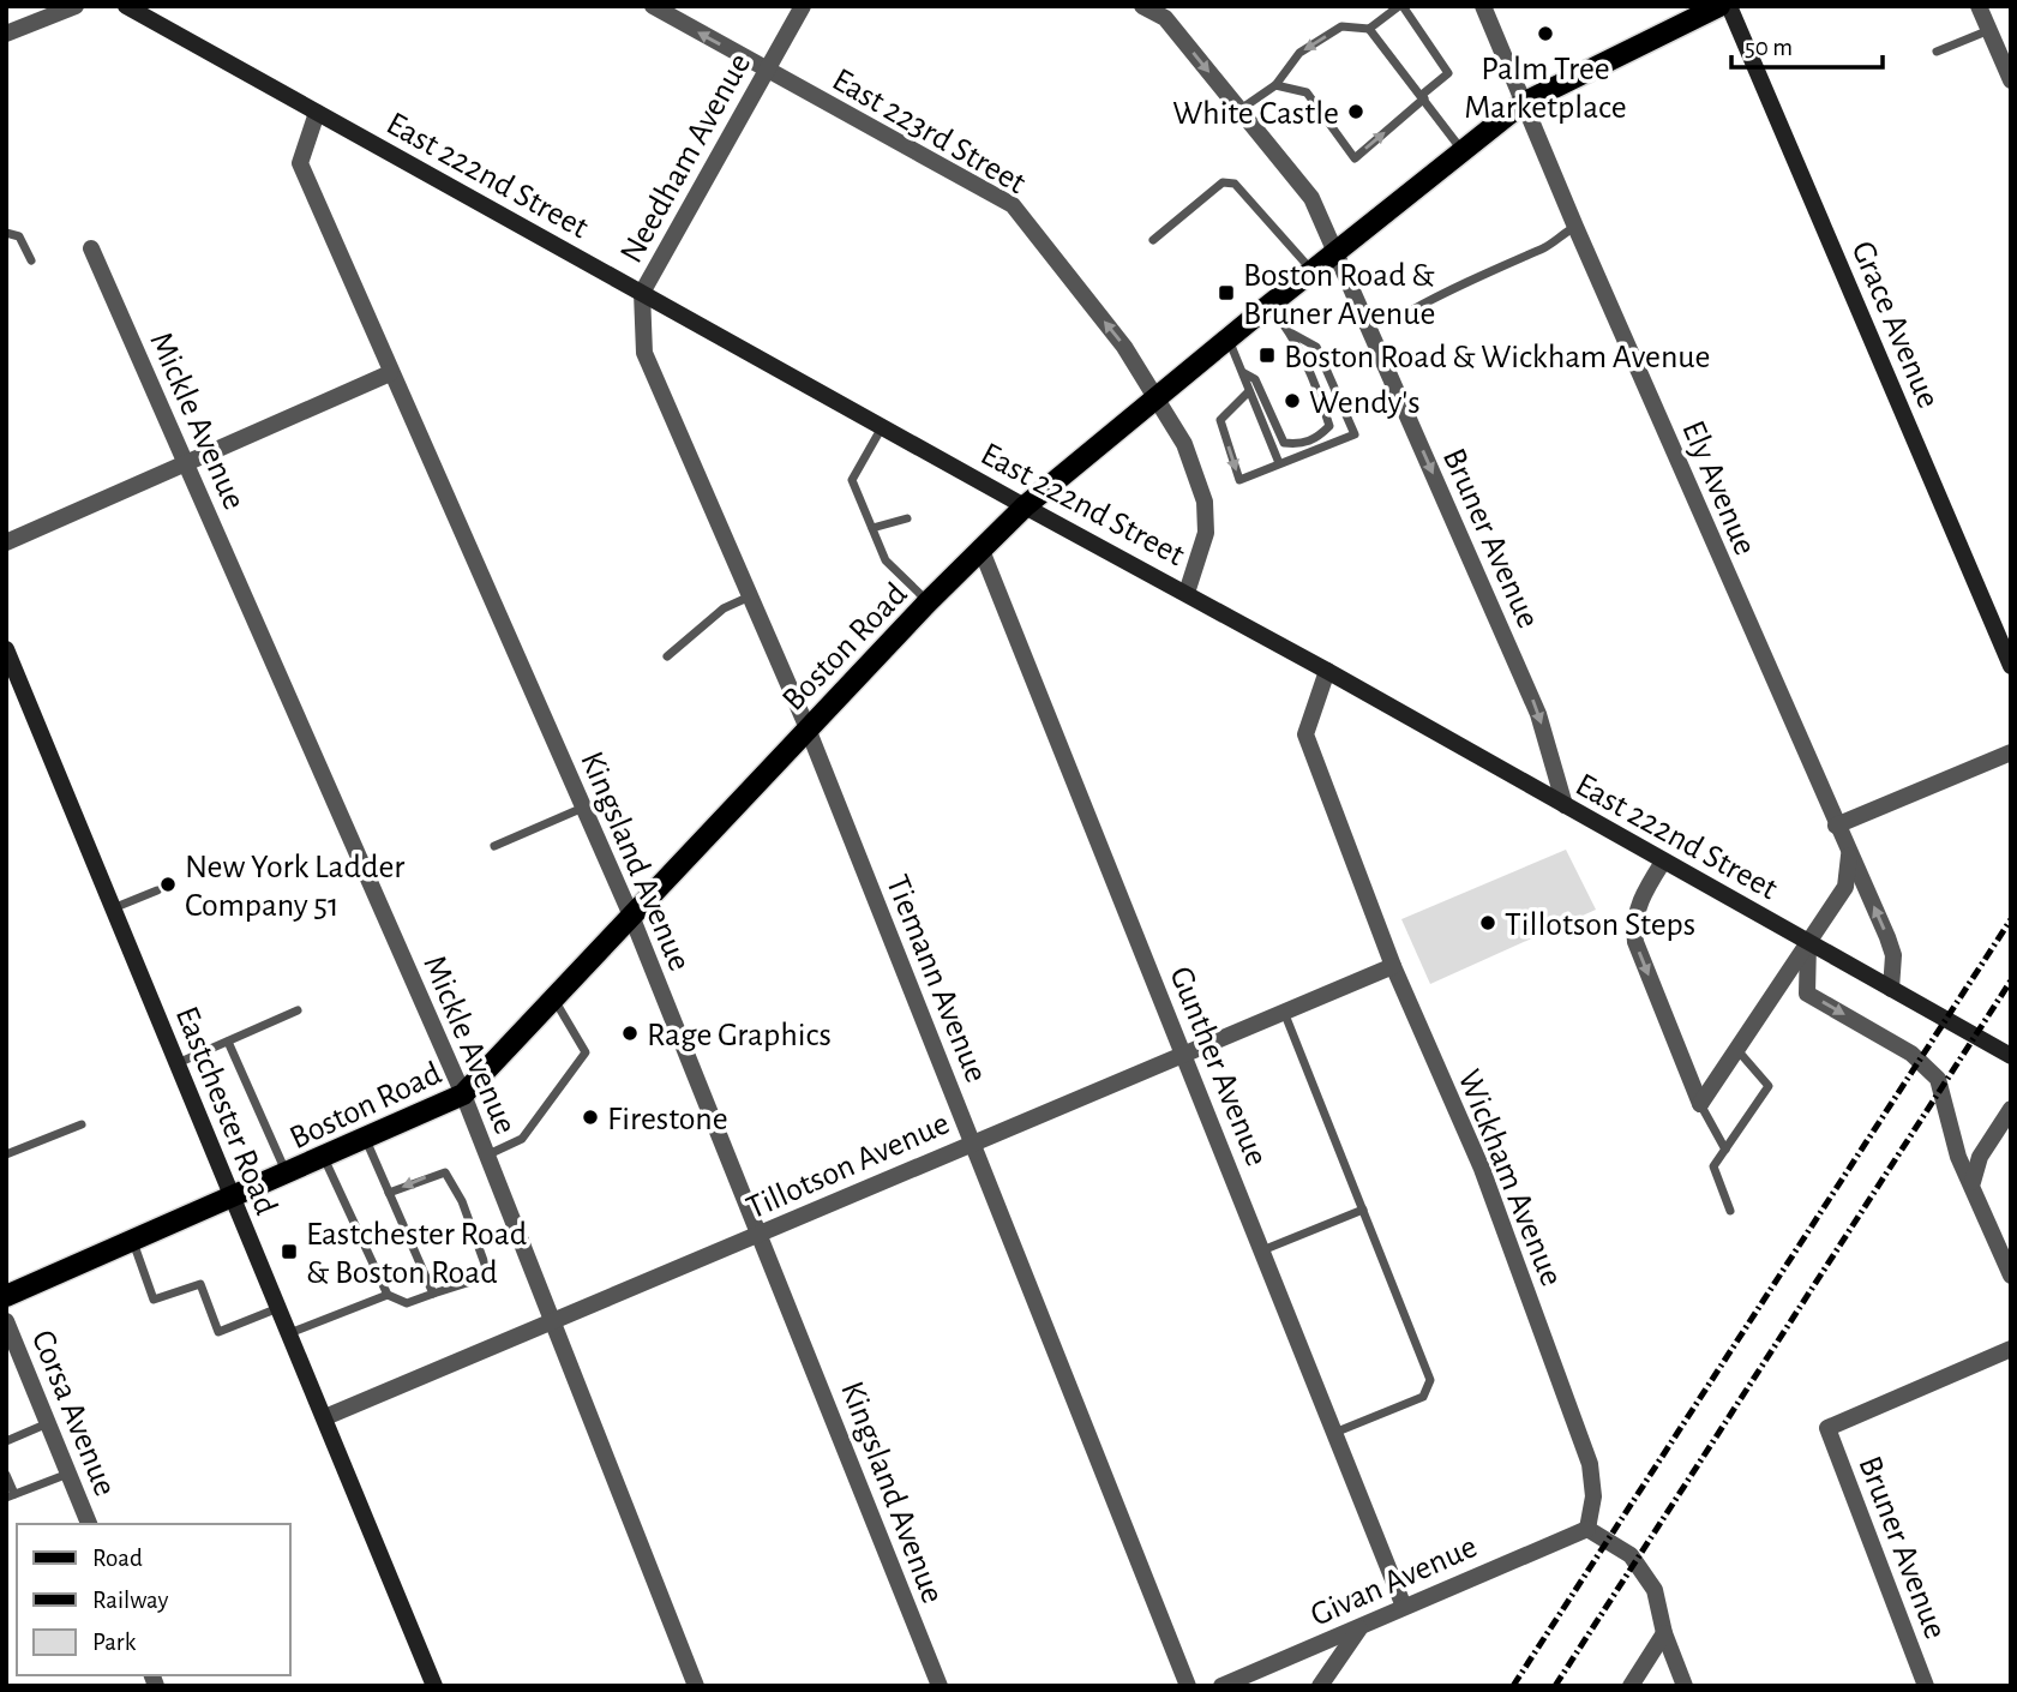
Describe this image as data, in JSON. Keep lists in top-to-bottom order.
{
  "streets": {
    "main road": ["Boston Road"],
    "street": [
      "East 223rd Street",
      "Needham Avenue",
      "East 222nd Street",
      "Grace Avenue",
      "Mickle Avenue",
      "Ely Avenue",
      "Bruner Avenue",
      "Kingsland Avenue",
      "Tiemann Avenue",
      "Gunther Avenue",
      "Eastchester Road",
      "Tillotson Avenue",
      "Wickham Avenue",
      "Corsa Avenue",
      "Givan Avenue"
    ]
  },
  "crossings": [
    ["East 223rd Street", "Needham Avenue"],
    ["East 223rd Street", "Boston Road"],
    ["Needham Avenue", "East 222nd Street"],
    ["Needham Avenue", "Tiemann Avenue"],
    ["East 222nd Street", "Ely Avenue"],
    ["East 222nd Street", "Bruner Avenue"],
    ["East 222nd Street", "Boston Road"],
    ["East 222nd Street", "Kingsland Avenue"],
    ["East 222nd Street", "Tiemann Avenue"],
    ["East 222nd Street", "Wickham Avenue"],
    ["Mickle Avenue", "Boston Road"],
    ["Mickle Avenue", "Tillotson Avenue"],
    ["Ely Avenue", "Boston Road"],
    ["Bruner Avenue", "Boston Road"],
    ["Boston Road", "Kingsland Avenue"],
    ["Boston Road", "Tiemann Avenue"],
    ["Boston Road", "Gunther Avenue"],
    ["Boston Road", "Eastchester Road"],
    ["Kingsland Avenue", "Tillotson Avenue"],
    ["Tiemann Avenue", "Tillotson Avenue"],
    ["Gunther Avenue", "Tillotson Avenue"],
    ["Gunther Avenue", "Givan Avenue"],
    ["Eastchester Road", "Tillotson Avenue"],
    ["Tillotson Avenue", "Wickham Avenue"],
    ["Wickham Avenue", "Givan Avenue"]
  ],
  "one_way": ["East 223rd Street", "Bruner Avenue"],
  "places": {
    "other": [
      "Palm Tree Marketplace",
      "White Castle",
      "Wendy's",
      "New York Ladder Company 51",
      "Tillotson Steps",
      "Rage Graphics",
      "Firestone"
    ],
    "transit": ["Boston Road & Bruner Avenue", "Boston Road & Wickham Avenue", "Eastchester Road & Boston Road"]
  },
  "legend": ["Road", "Railway", "Park"],
  "scale_bar": "50 m"
}
